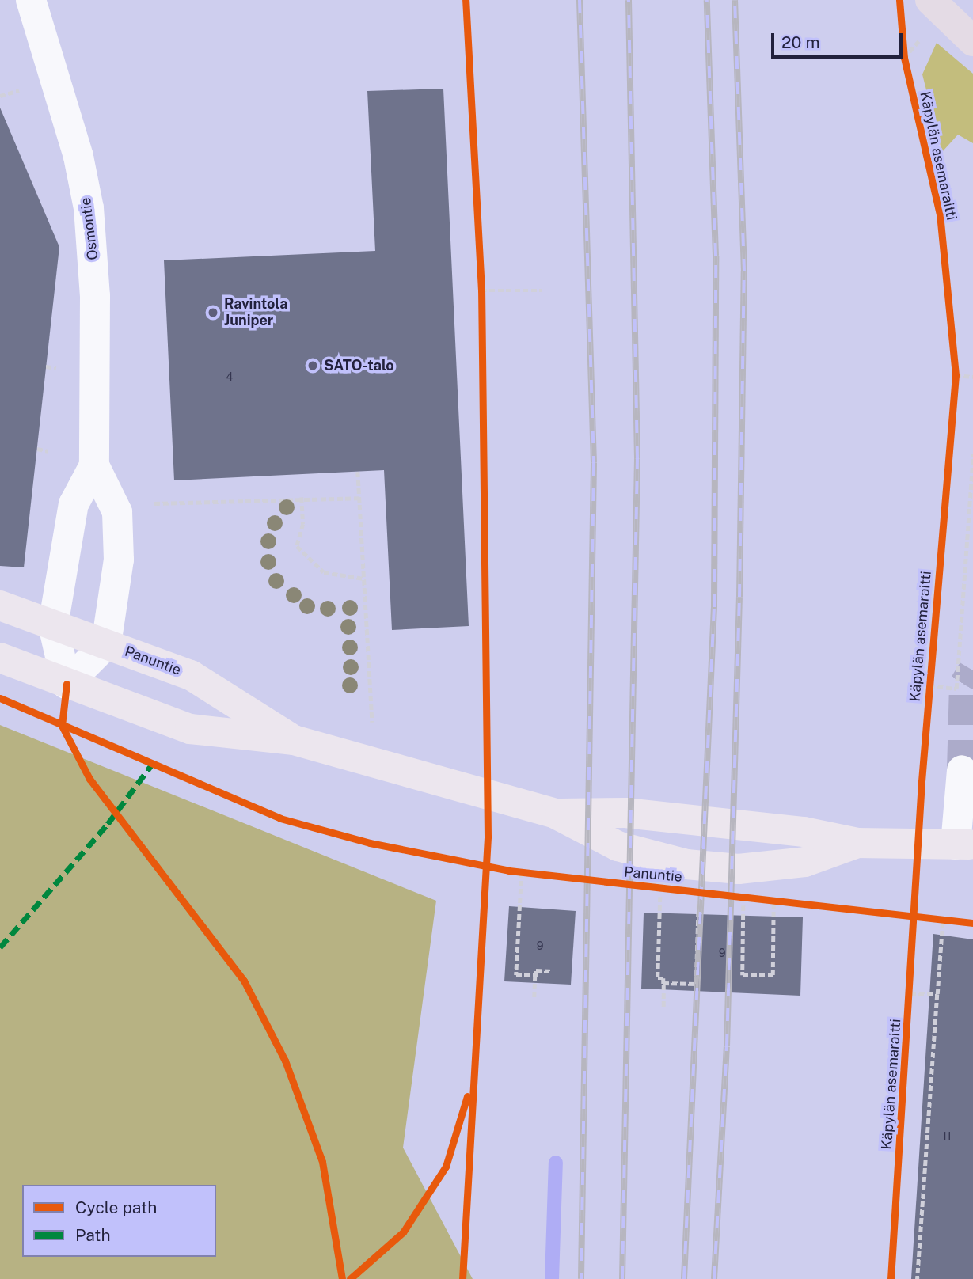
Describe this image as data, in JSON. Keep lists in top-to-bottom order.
{
  "streets": {
    "main road": ["Panuntie"],
    "street": ["Osmontie"],
    "cycle path": ["Käpylän asemaraitti"]
  },
  "crossings": [
    ["Osmontie", "Panuntie"]
  ],
  "places": ["Ravintola Juniper", "SATO-talo"],
  "house_numbers": [
    "4",
    "9",
    "9",
    "11"
  ],
  "legend": ["Cycle path", "Path"],
  "scale_bar": "20 m"
}
